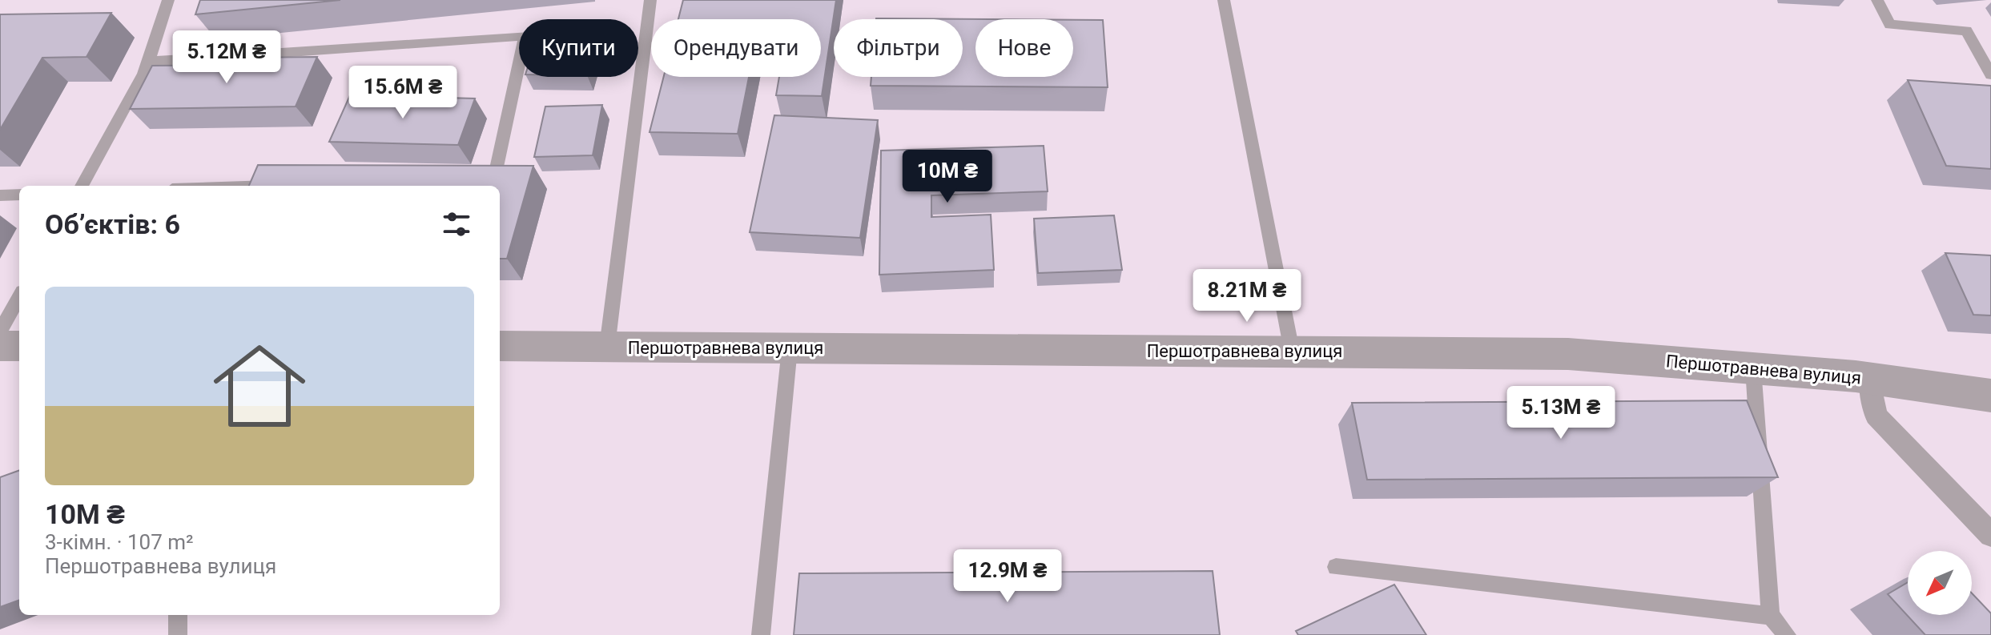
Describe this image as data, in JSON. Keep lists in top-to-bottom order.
{
  "streets": {
    "street": ["Першотравнева вулиця"]
  },
  "north": "bottom left",
  "page": {
    "chip": [
      "Купити",
      "Орендувати",
      "Фільтри",
      "Нове"
    ],
    "price": [
      "5.12M ₴",
      "15.6M ₴",
      "10M ₴",
      "8.21M ₴",
      "5.13M ₴",
      "12.9M ₴"
    ],
    "heading": "Об’єктів: 6",
    "list": [
      {
        "name": "10M ₴",
        "note": "3-кімн. · 107 m² · Першотравнева вулиця"
      }
    ]
  }
}
